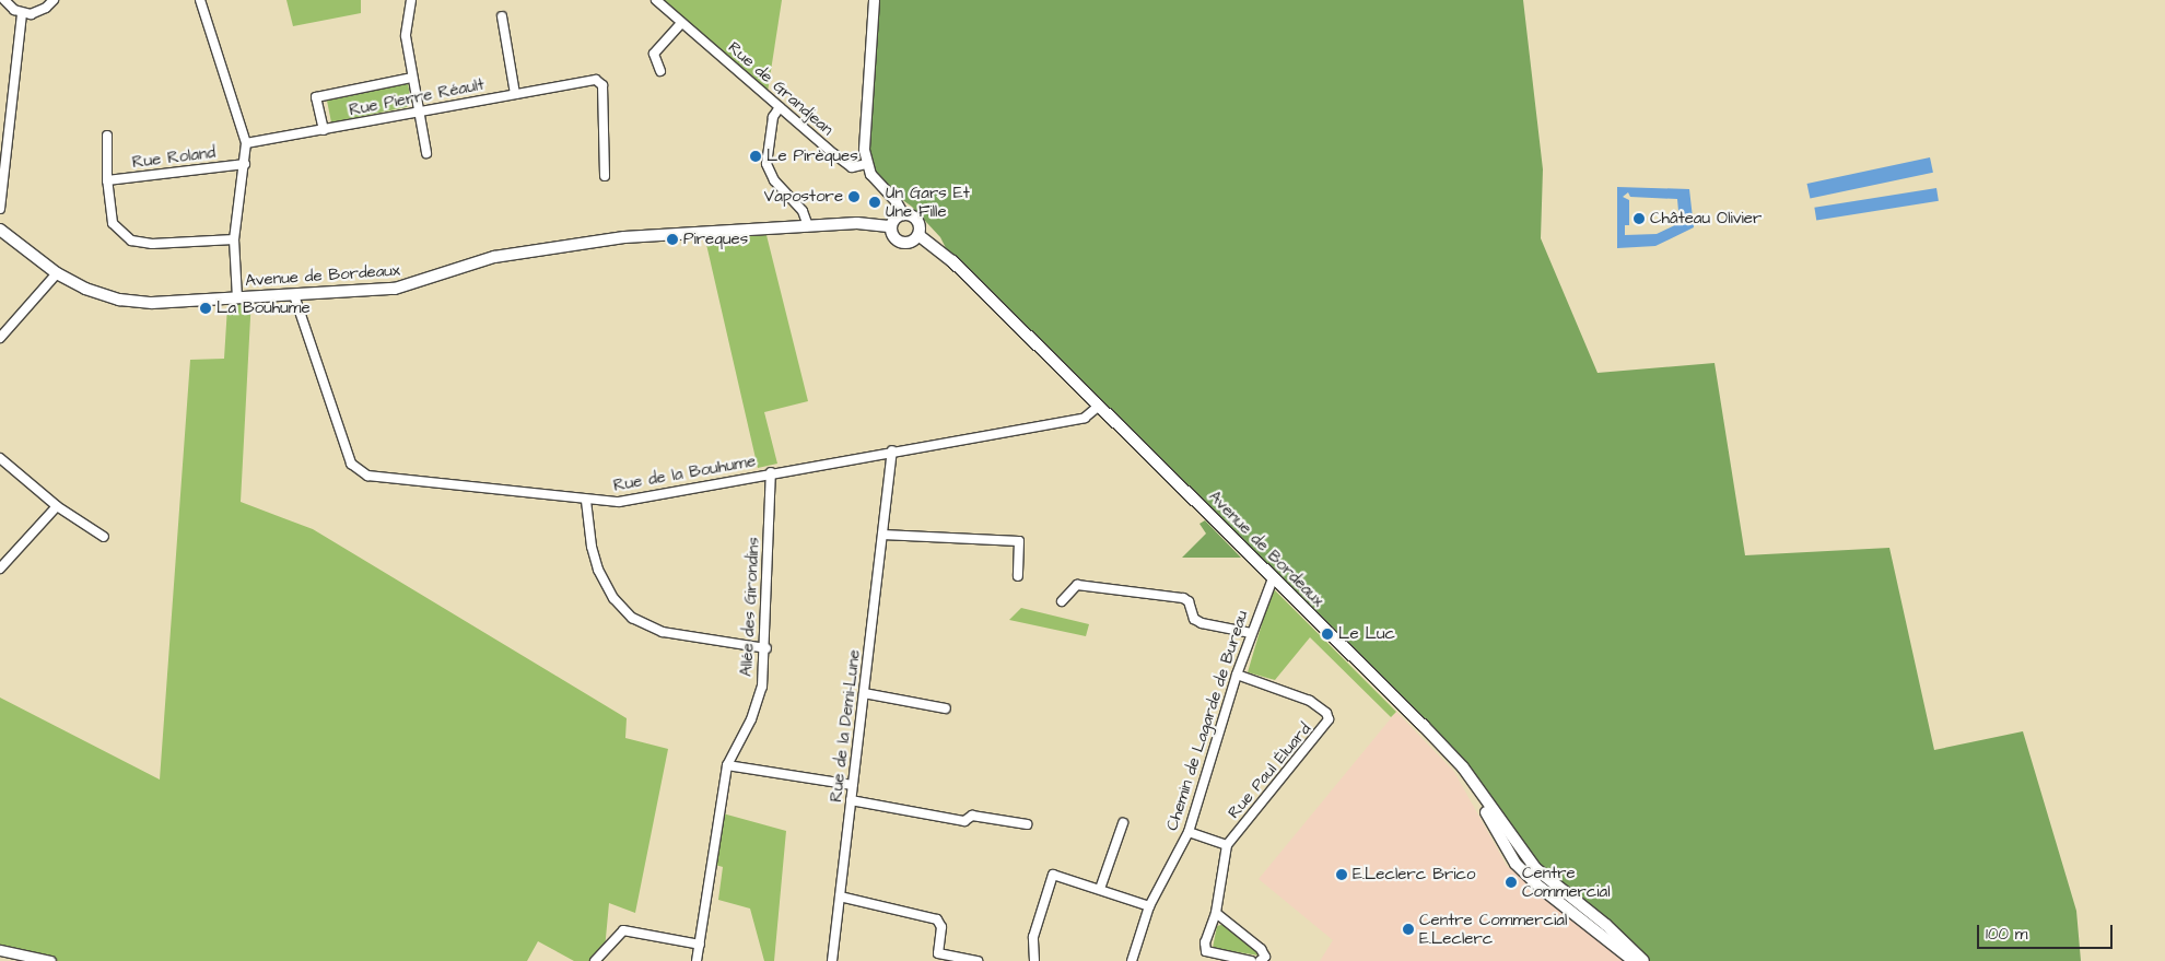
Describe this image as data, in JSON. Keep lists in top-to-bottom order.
{
  "streets": {
    "main road": ["Avenue de Bordeaux"],
    "street": [
      "Rue de Grandjean",
      "Rue Pierre Réault",
      "Rue Roland",
      "Rue de la Bouhume",
      "Allée des Girondins",
      "Chemin de Lagarde de Bureau",
      "Rue de la Demi-Lune",
      "Rue Paul Éluard"
    ]
  },
  "crossings": [
    ["Avenue de Bordeaux", "Rue de la Bouhume"],
    ["Avenue de Bordeaux", "Chemin de Lagarde de Bureau"],
    ["Rue de la Bouhume", "Allée des Girondins"],
    ["Rue de la Bouhume", "Rue de la Demi-Lune"],
    ["Chemin de Lagarde de Bureau", "Rue Paul Éluard"]
  ],
  "places": [
    "Le Pirèques",
    "Vapostore",
    "Un Gars Et Une Fille",
    "Château Olivier",
    "Pireques",
    "La Bouhume",
    "Le Luc",
    "E.Leclerc Brico",
    "Centre Commercial",
    "Centre Commercial E.Leclerc"
  ],
  "scale_bar": "100 m"
}
